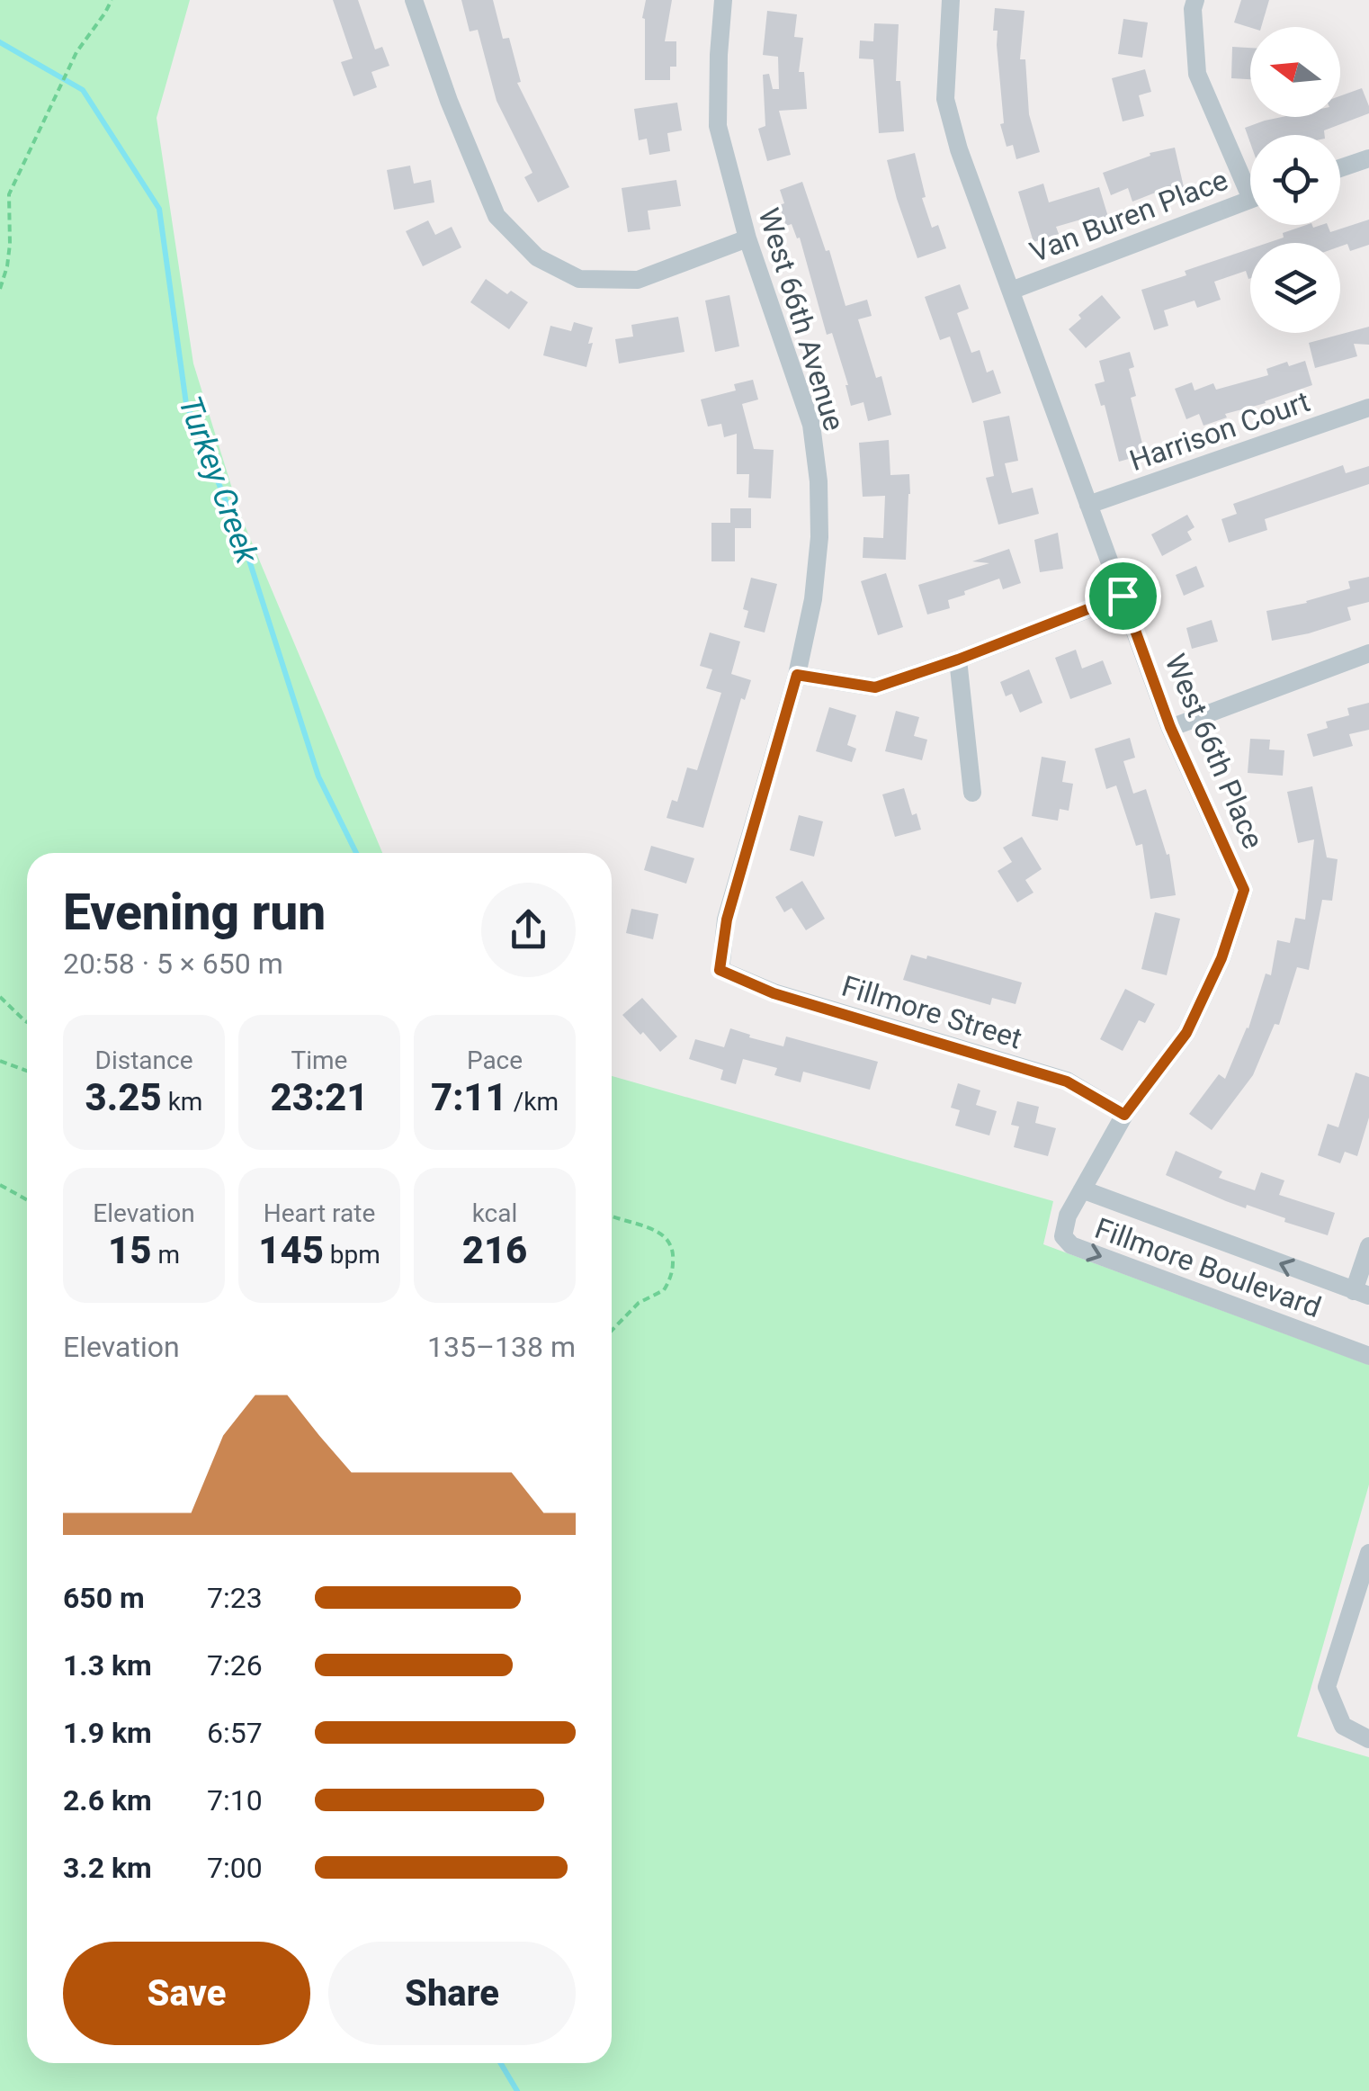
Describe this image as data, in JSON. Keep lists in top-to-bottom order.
{
  "streets": {
    "street": [
      "Van Buren Place",
      "West 66th Avenue",
      "Harrison Court",
      "West 66th Place",
      "Fillmore Street",
      "Fillmore Boulevard"
    ]
  },
  "crossings": [
    ["Van Buren Place", "West 66th Place"],
    ["West 66th Avenue", "Fillmore Street"],
    ["Harrison Court", "West 66th Place"],
    ["West 66th Place", "Fillmore Street"],
    ["West 66th Place", "Fillmore Boulevard"]
  ],
  "water": ["Turkey Creek"],
  "north": "left",
  "page": {
    "heading": ["Evening run", "20:58 · 5 × 650 m"],
    "stats": [
      ["Distance", "3.25 km"],
      ["Time", "23:21"],
      ["Pace", "7:11 /km"],
      ["Elevation", "15 m"],
      ["Heart rate", "145 bpm"],
      ["kcal", "216"]
    ],
    "chart": ["Elevation", "135–138 m"],
    "list": [
      {
        "name": "650 m",
        "note": "7:23"
      },
      {
        "name": "1.3 km",
        "note": "7:26"
      },
      {
        "name": "1.9 km",
        "note": "6:57"
      },
      {
        "name": "2.6 km",
        "note": "7:10"
      },
      {
        "name": "3.2 km",
        "note": "7:00"
      }
    ],
    "buttons": ["Save", "Share"]
  }
}
